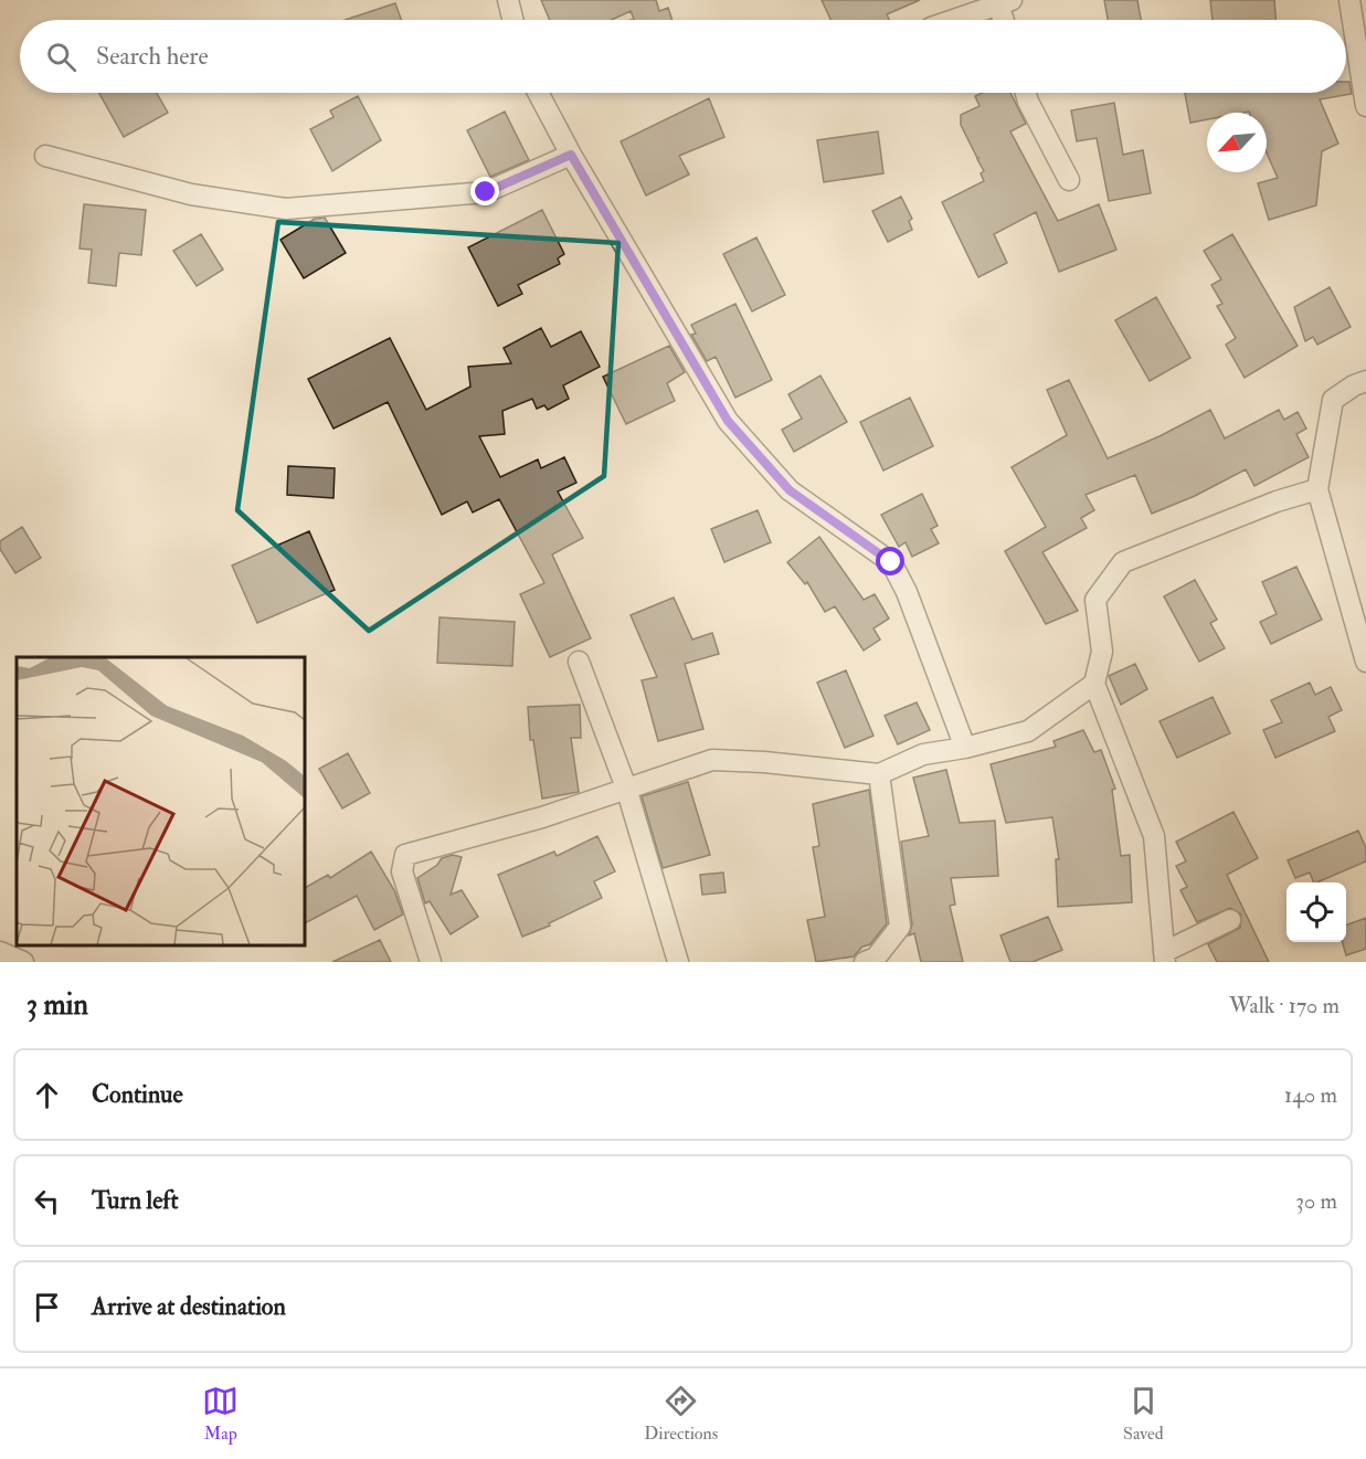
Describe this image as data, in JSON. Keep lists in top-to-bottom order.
{
  "north": "bottom left",
  "page": {
    "search": "Search here",
    "heading": ["3 min", "Walk · 170 m"],
    "list": [
      ["Continue", "140 m"],
      ["Turn left", "30 m"],
      "Arrive at destination"
    ],
    "nav": ["Map", "Directions", "Saved"]
  }
}
